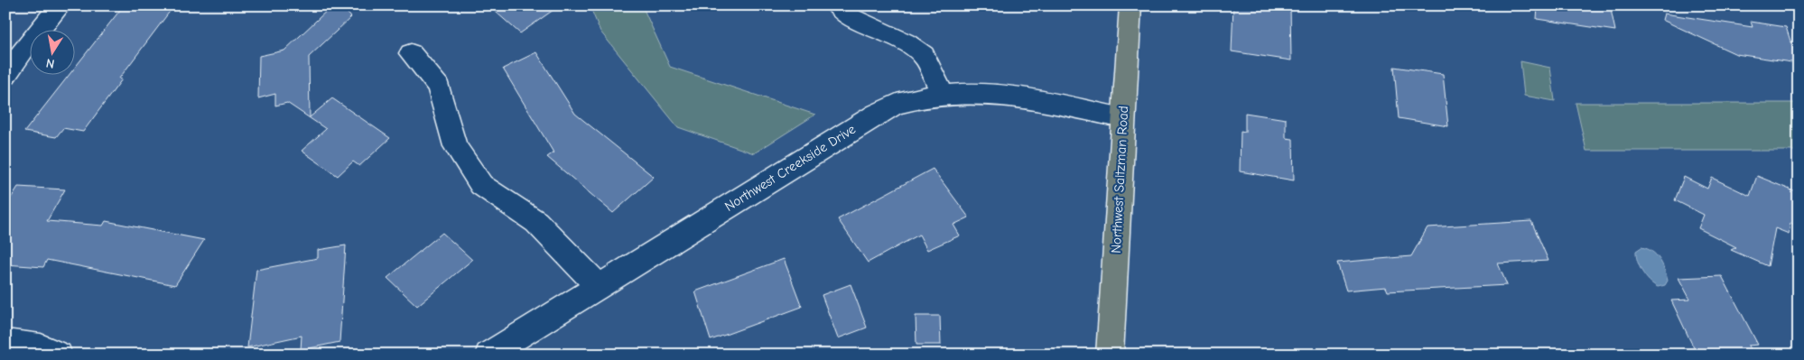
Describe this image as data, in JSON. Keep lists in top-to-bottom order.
{
  "streets": {
    "main road": ["Northwest Saltzman Road"],
    "street": ["Northwest Creekside Drive"]
  },
  "crossings": [
    ["Northwest Creekside Drive", "Northwest Saltzman Road"]
  ],
  "north": "bottom"
}
